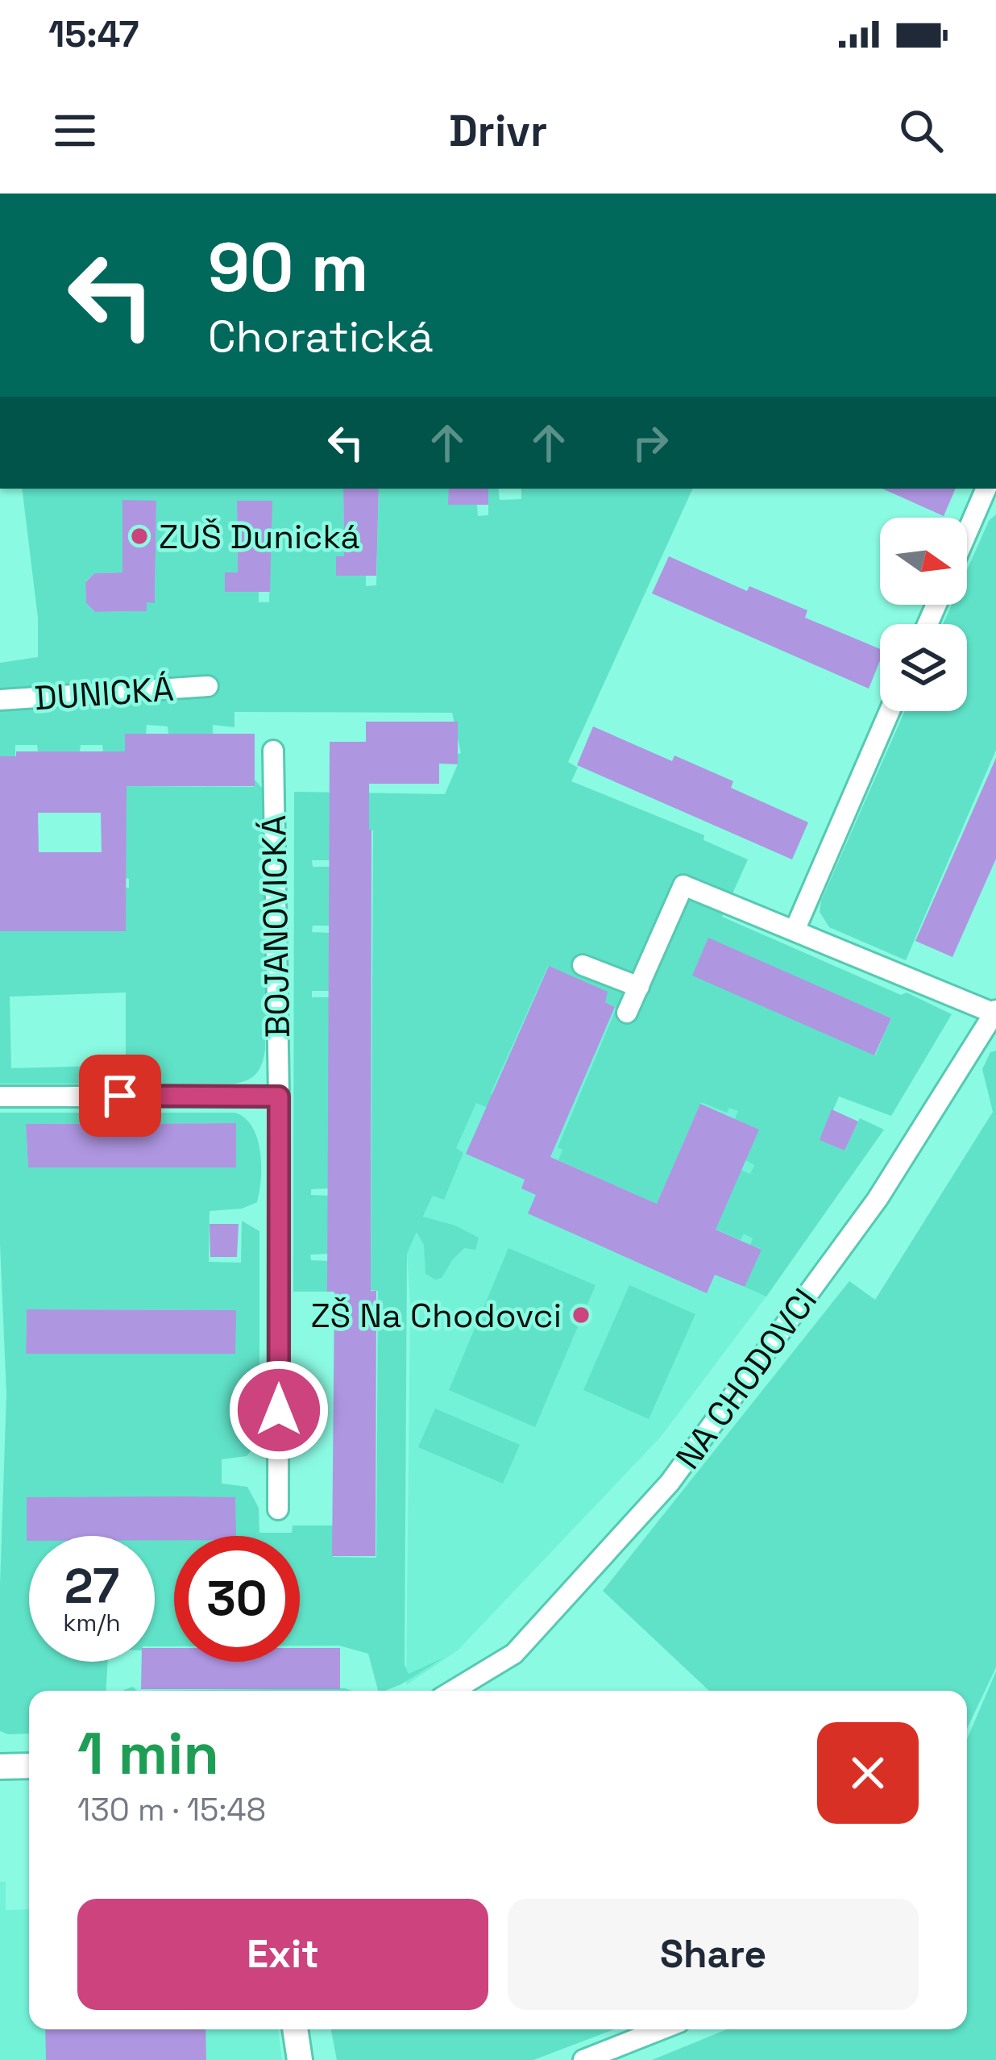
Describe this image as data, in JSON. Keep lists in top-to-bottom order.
{
  "streets": {
    "street": ["DUNICKÁ", "BOJANOVICKÁ", "NA CHODOVCI"]
  },
  "places": ["ZUŠ Dunická", "ZŠ Na Chodovci"],
  "north": "right",
  "page": {
    "status": "15:47",
    "header": "Drivr",
    "turn": ["90 m", "Choratická"],
    "speed": "27 km/h",
    "limit": "30",
    "heading": ["1 min", "130 m · 15:48"],
    "buttons": ["Exit", "Share"]
  }
}
